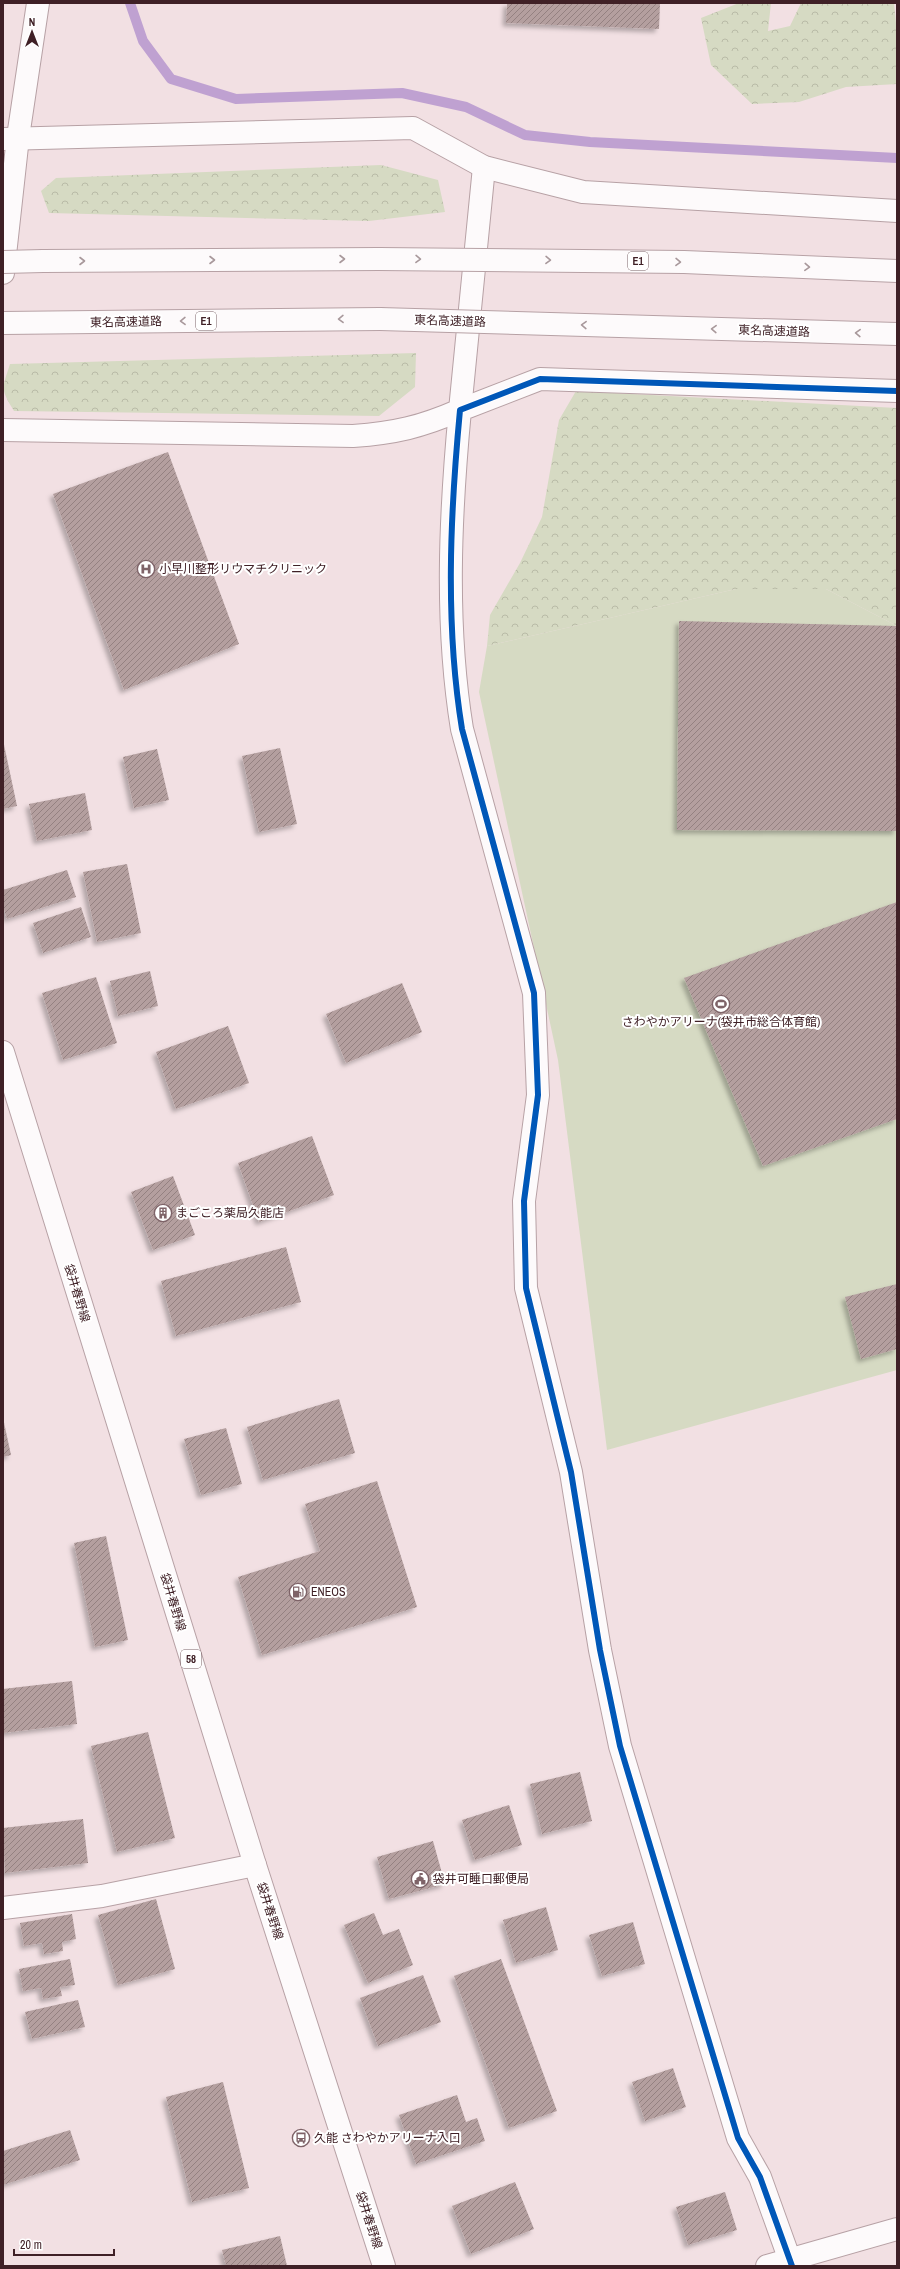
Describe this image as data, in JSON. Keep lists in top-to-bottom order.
{
  "streets": {
    "main road": [
      "E1",
      "東名高速道路",
      "袋井春野線",
      "58"
    ]
  },
  "places": {
    "hospital": ["小早川整形リウマチクリニック"],
    "sports": ["さわやかアリーナ(袋井市総合体育館)"],
    "building": ["まごころ薬局久能店"],
    "fuel station": ["ENEOS"],
    "public building": ["袋井可睡口郵便局"],
    "bus stop": ["久能 さわやかアリーナ入口"]
  },
  "scale_bar": "20 m",
  "north": "top"
}
